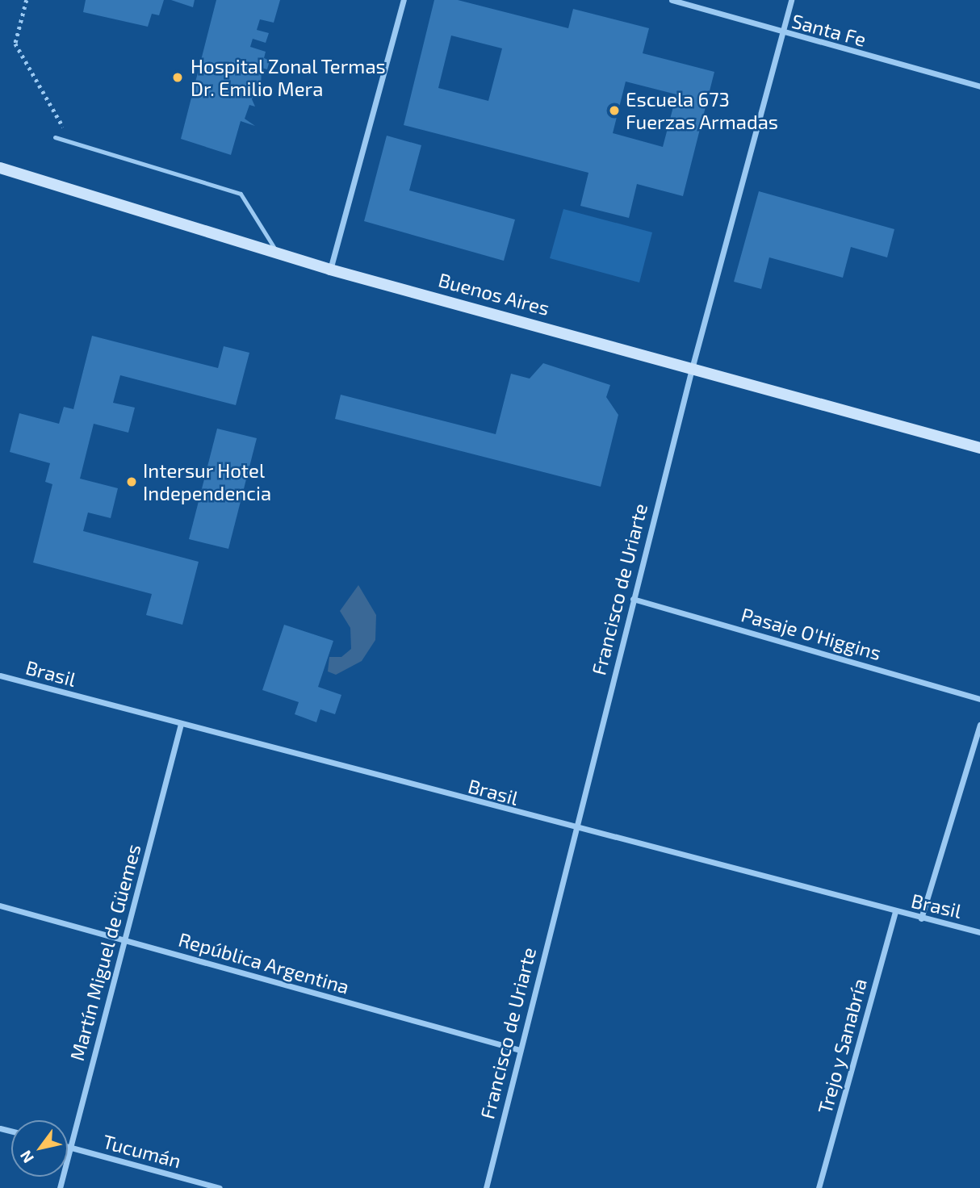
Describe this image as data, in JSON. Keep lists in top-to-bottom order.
{
  "streets": {
    "main road": ["Buenos Aires"],
    "street": [
      "Santa Fe",
      "Francisco de Uriarte",
      "Pasaje O'Higgins",
      "Brasil",
      "Martín Miguel de Güemes",
      "República Argentina",
      "Trejo y Sanabría",
      "Tucumán"
    ]
  },
  "crossings": [
    ["Santa Fe", "Francisco de Uriarte"],
    ["Buenos Aires", "Francisco de Uriarte"],
    ["Francisco de Uriarte", "Pasaje O'Higgins"],
    ["Francisco de Uriarte", "Brasil"],
    ["Francisco de Uriarte", "República Argentina"],
    ["Brasil", "Martín Miguel de Güemes"],
    ["Brasil", "Trejo y Sanabría"],
    ["Martín Miguel de Güemes", "República Argentina"],
    ["Martín Miguel de Güemes", "Tucumán"]
  ],
  "places": ["Hospital Zonal Termas Dr. Emilio Mera", "Escuela 673 Fuerzas Armadas", "Intersur Hotel Independencia"],
  "north": "bottom left"
}
